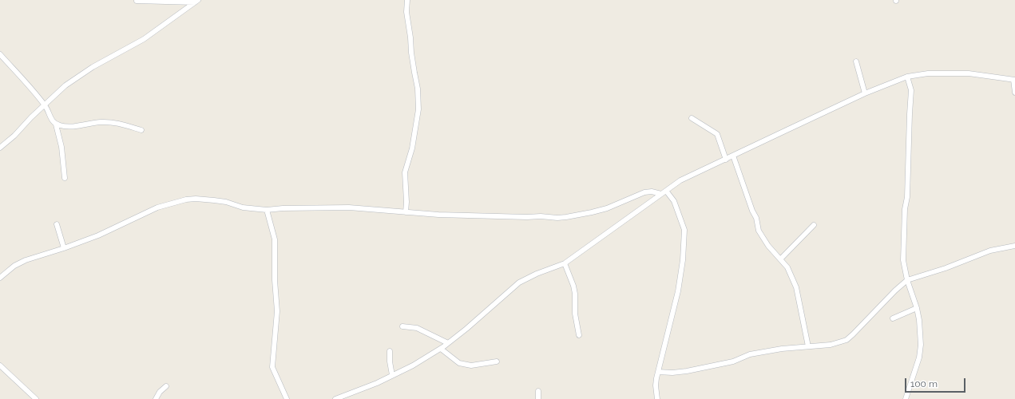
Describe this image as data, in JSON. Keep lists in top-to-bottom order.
{
  "scale_bar": "100 m"
}
